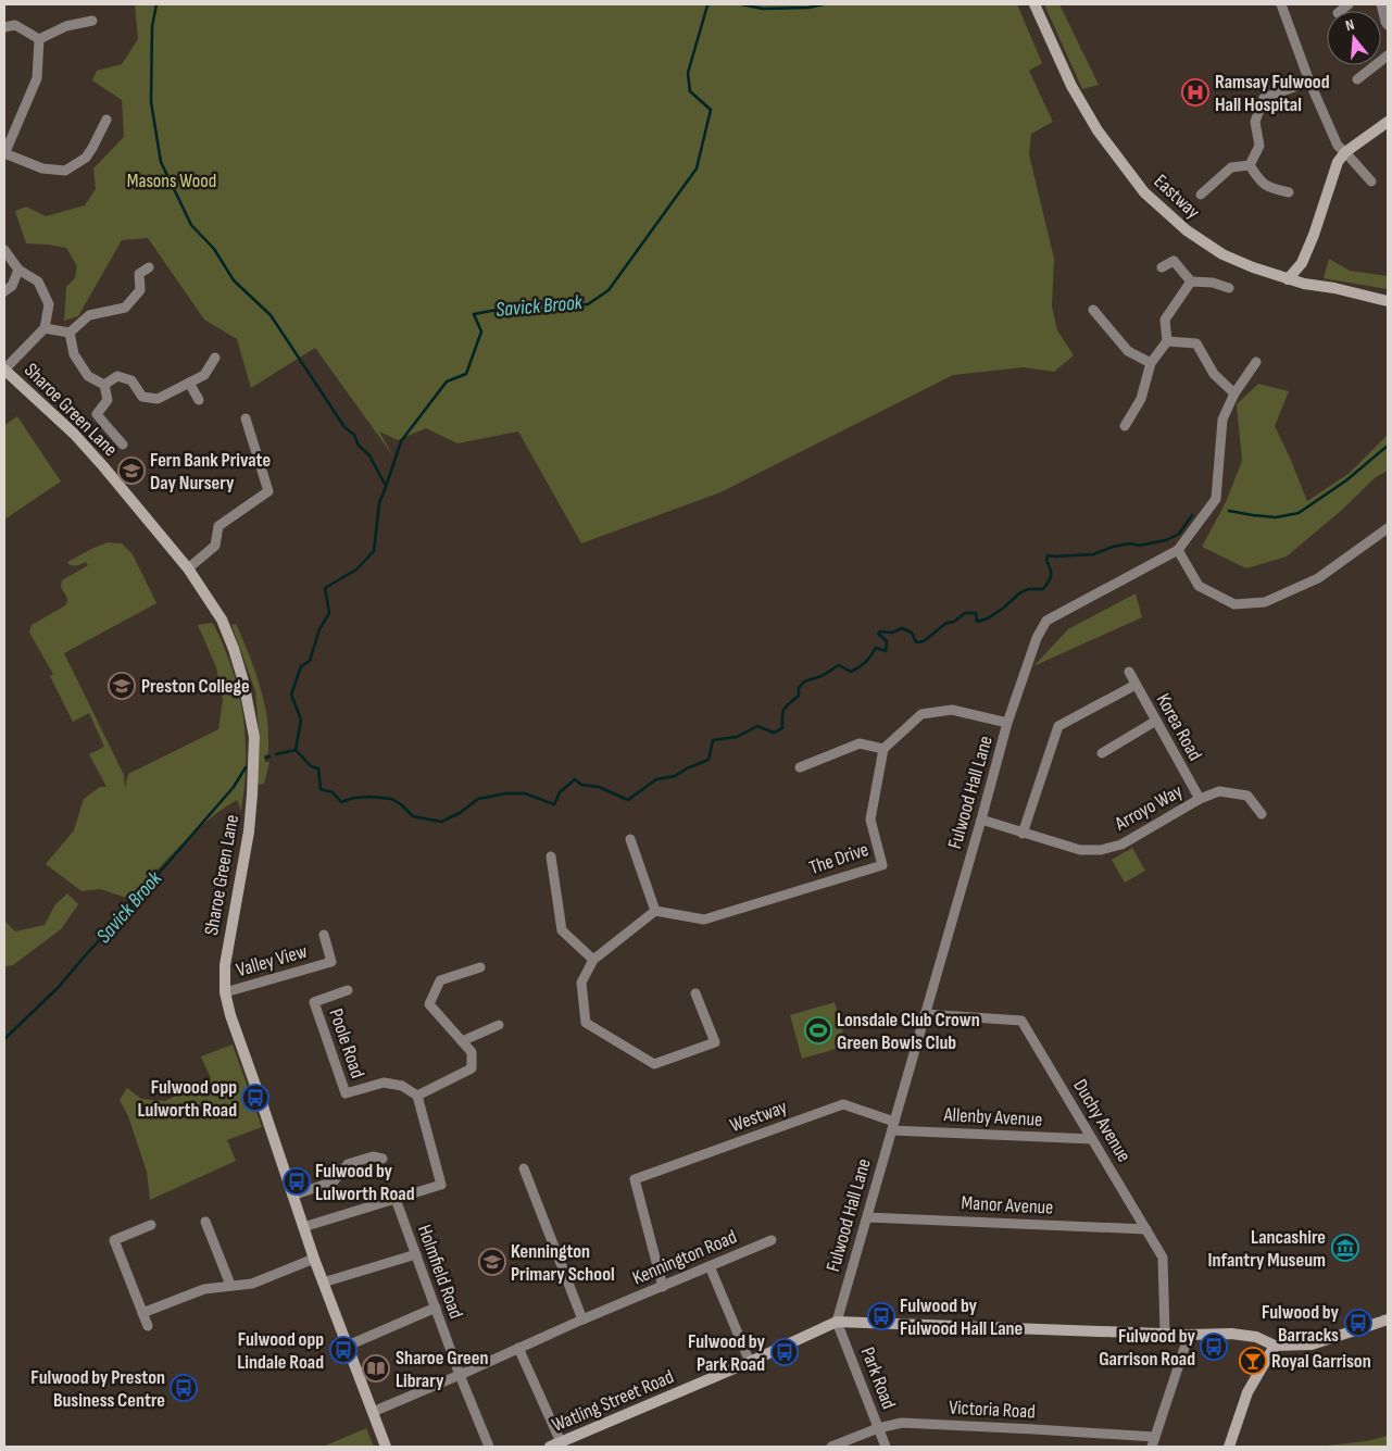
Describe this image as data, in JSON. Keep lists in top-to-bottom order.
{
  "streets": {
    "main road": ["Eastway", "Sharoe Green Lane", "Watling Street Road"],
    "street": [
      "Korea Road",
      "Fulwood Hall Lane",
      "Arroyo Way",
      "The Drive",
      "Valley View",
      "Poole Road",
      "Westway",
      "Allenby Avenue",
      "Duchy Avenue",
      "Manor Avenue",
      "Kennington Road",
      "Holmfield Road",
      "Park Road",
      "Victoria Road"
    ]
  },
  "crossings": [
    ["Sharoe Green Lane", "Valley View"],
    ["Sharoe Green Lane", "Kennington Road"],
    ["Korea Road", "Arroyo Way"],
    ["Fulwood Hall Lane", "Arroyo Way"],
    ["Fulwood Hall Lane", "Westway"],
    ["Fulwood Hall Lane", "Allenby Avenue"],
    ["Fulwood Hall Lane", "Duchy Avenue"],
    ["Fulwood Hall Lane", "Manor Avenue"],
    ["Fulwood Hall Lane", "Park Road"],
    ["Fulwood Hall Lane", "Watling Street Road"],
    ["Westway", "Allenby Avenue"],
    ["Westway", "Kennington Road"],
    ["Allenby Avenue", "Duchy Avenue"],
    ["Duchy Avenue", "Manor Avenue"],
    ["Duchy Avenue", "Watling Street Road"],
    ["Kennington Road", "Holmfield Road"],
    ["Park Road", "Watling Street Road"],
    ["Park Road", "Victoria Road"]
  ],
  "water": ["Savick Brook"],
  "parks": ["Masons Wood"],
  "places": {
    "hospital": ["Ramsay Fulwood Hall Hospital"],
    "school or university": ["Fern Bank Private Day Nursery", "Preston College", "Kennington Primary School"],
    "sports": ["Lonsdale Club Crown Green Bowls Club"],
    "bus stop": [
      "Fulwood opp Lulworth Road",
      "Fulwood by Lulworth Road",
      "Fulwood by Fulwood Hall Lane",
      "Fulwood by Barracks",
      "Fulwood by Garrison Road",
      "Fulwood opp Lindale Road",
      "Fulwood by Park Road",
      "Fulwood by Preston Business Centre"
    ],
    "museum": ["Lancashire Infantry Museum"],
    "bar": ["Royal Garrison"],
    "library": ["Sharoe Green Library"]
  },
  "north": "top"
}
